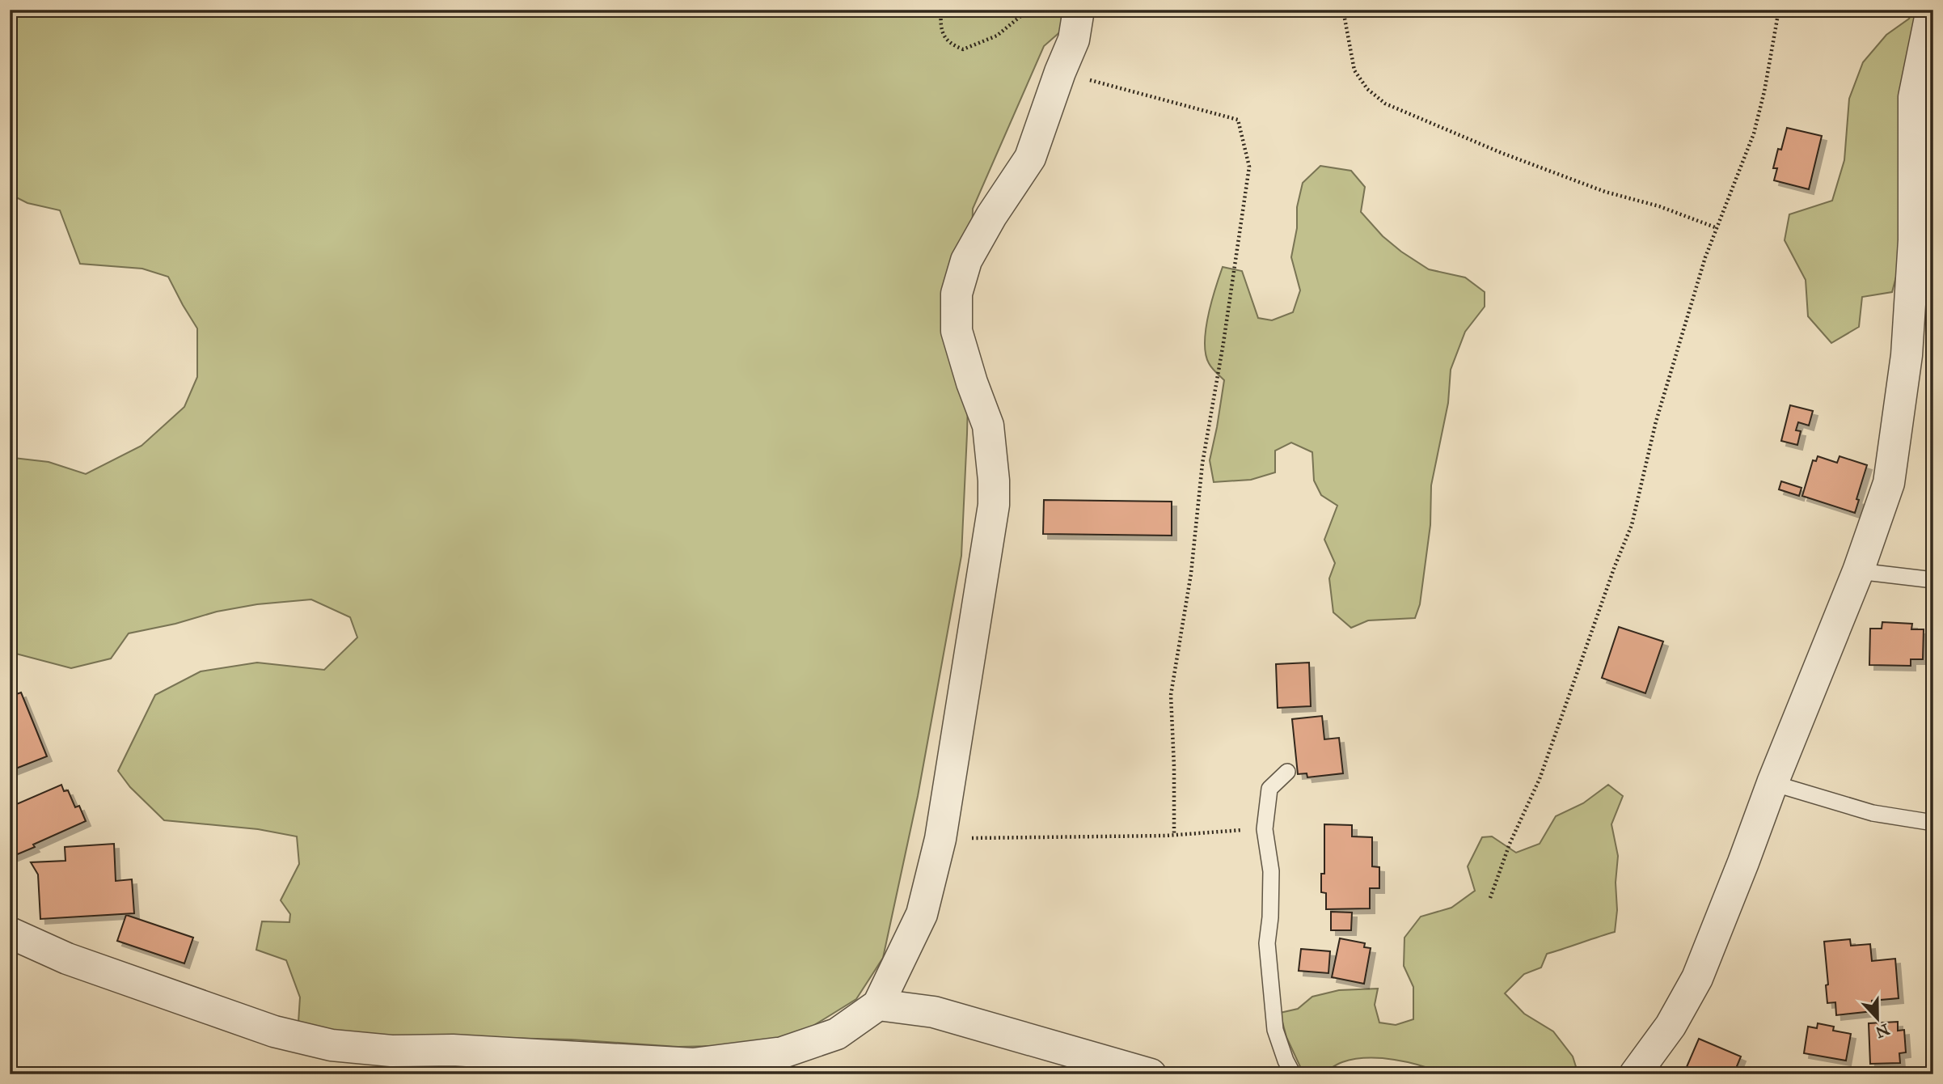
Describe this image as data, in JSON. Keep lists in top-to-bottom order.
{
  "north": "bottom"
}
